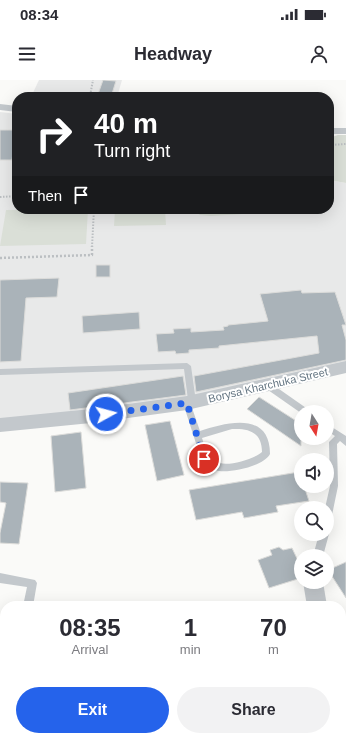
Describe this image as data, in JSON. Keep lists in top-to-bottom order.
{
  "streets": {
    "street": ["Borysa Kharchuka Street"]
  },
  "north": "bottom",
  "page": {
    "status": "08:34",
    "header": "Headway",
    "turn": ["40 m", "Turn right"],
    "then": "Then",
    "eta": [
      "08:35",
      "Arrival",
      "1",
      "min",
      "70",
      "m"
    ],
    "buttons": ["Exit", "Share"]
  }
}
